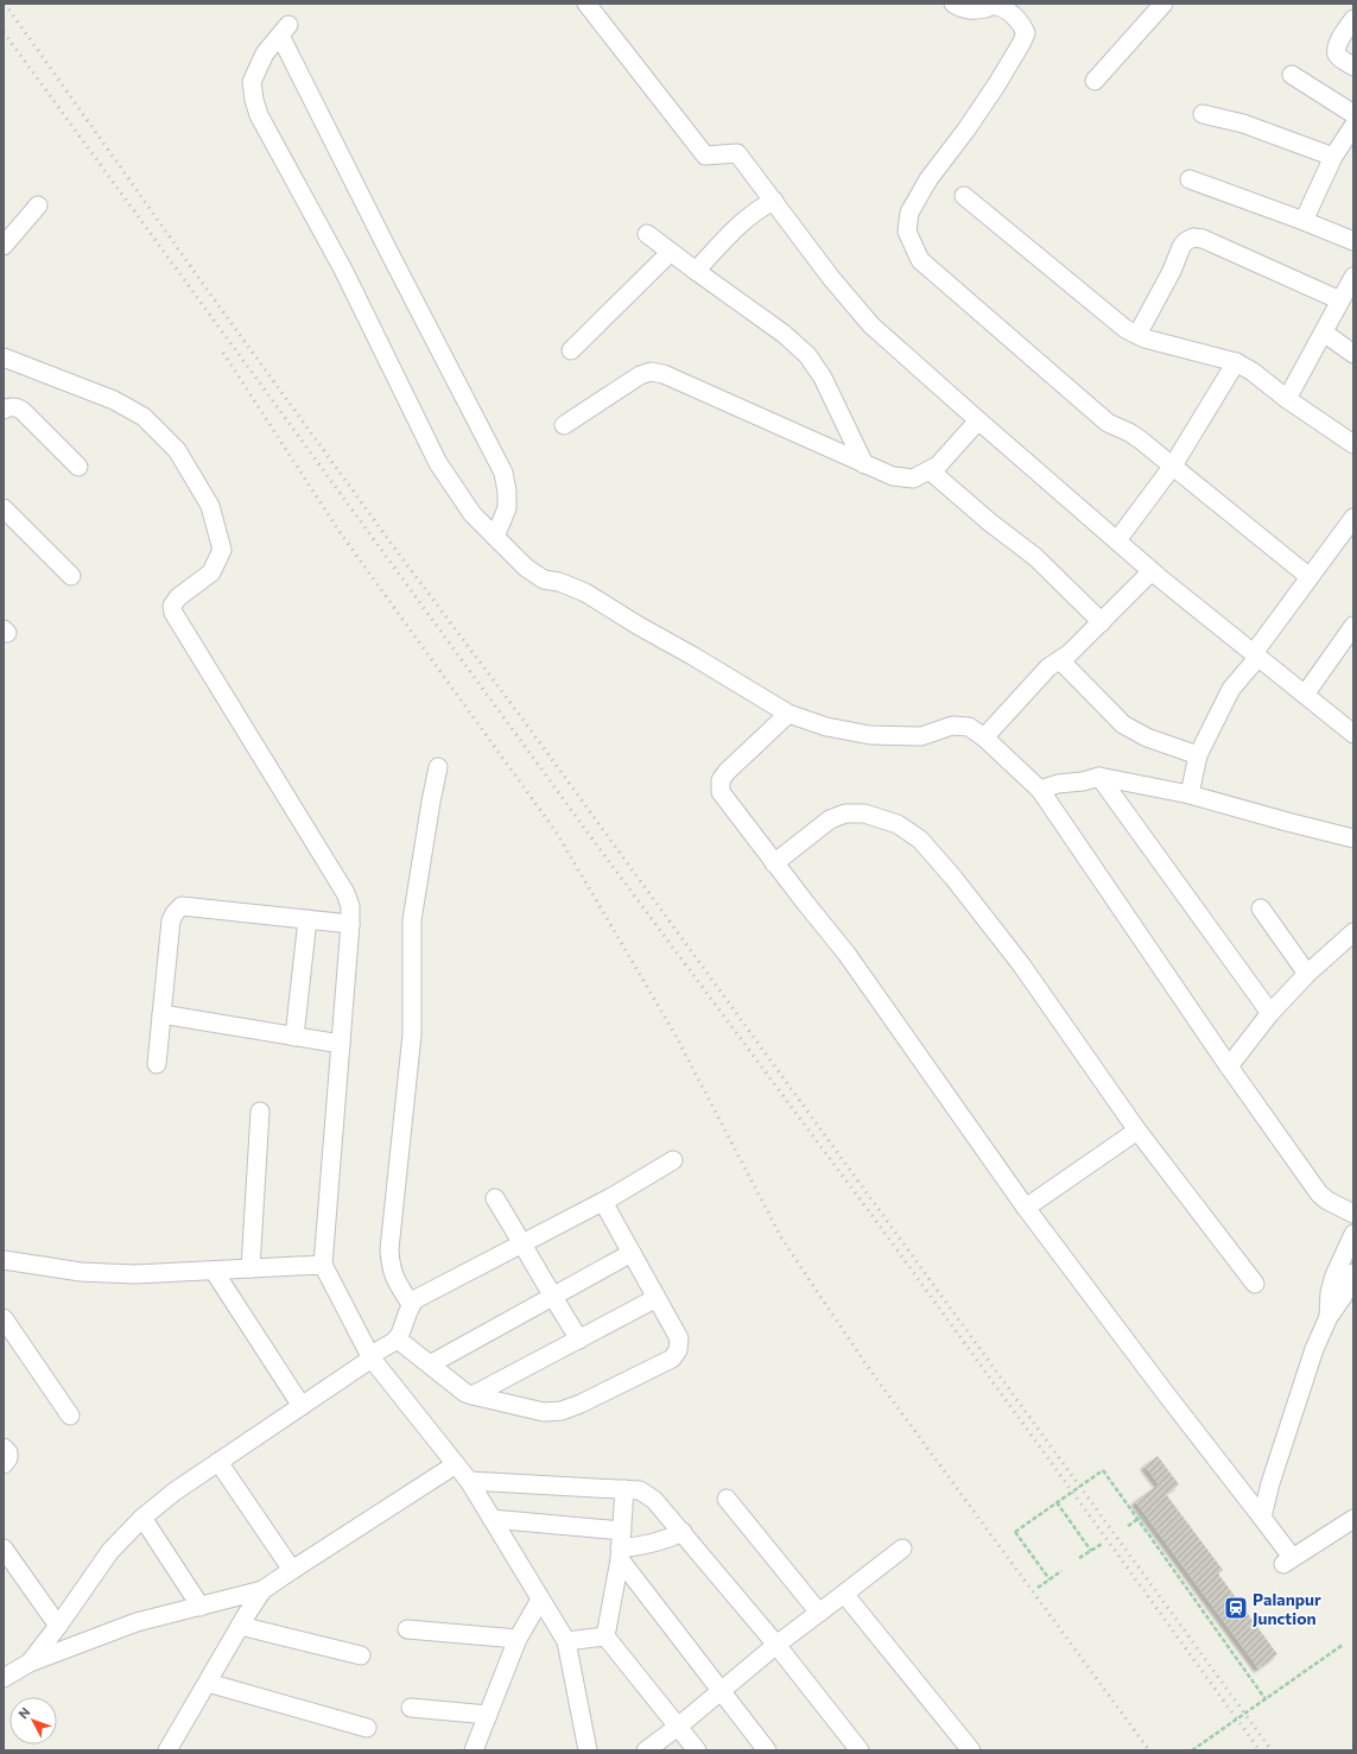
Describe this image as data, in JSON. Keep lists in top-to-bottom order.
{
  "places": {
    "station": ["Palanpur Junction"]
  },
  "north": "top left"
}
